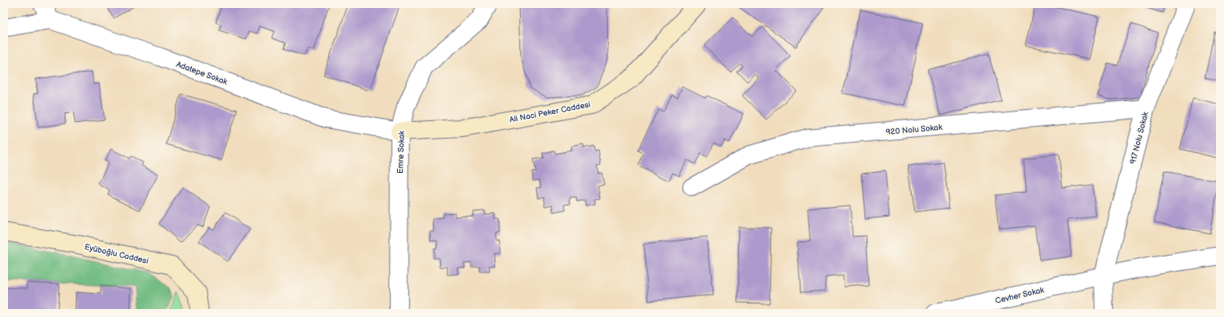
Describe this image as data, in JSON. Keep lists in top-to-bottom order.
{
  "streets": {
    "street": [
      "Adatepe Sokak",
      "Ali Naci Peker Caddesi",
      "920 Nolu Sokak",
      "917 Nolu Sokak",
      "Emre Sokak",
      "Eyüboğlu Caddesi",
      "Cevher Sokak"
    ]
  },
  "crossings": [
    ["Adatepe Sokak", "Ali Naci Peker Caddesi"],
    ["Adatepe Sokak", "Emre Sokak"],
    ["Ali Naci Peker Caddesi", "Emre Sokak"],
    ["920 Nolu Sokak", "917 Nolu Sokak"],
    ["917 Nolu Sokak", "Cevher Sokak"]
  ]
}
